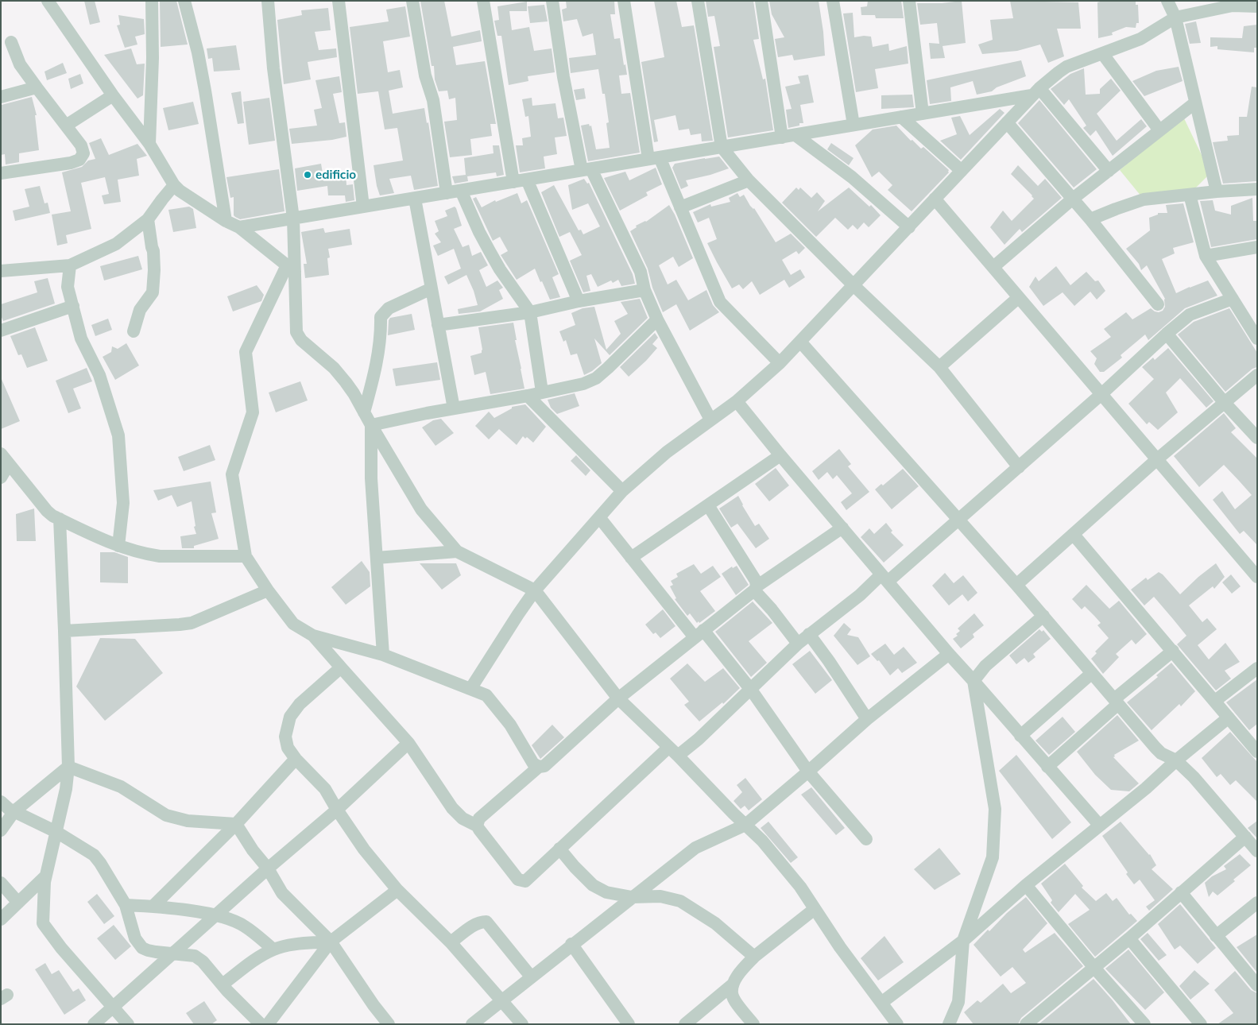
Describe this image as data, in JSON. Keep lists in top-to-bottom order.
{
  "places": ["edificio"]
}
